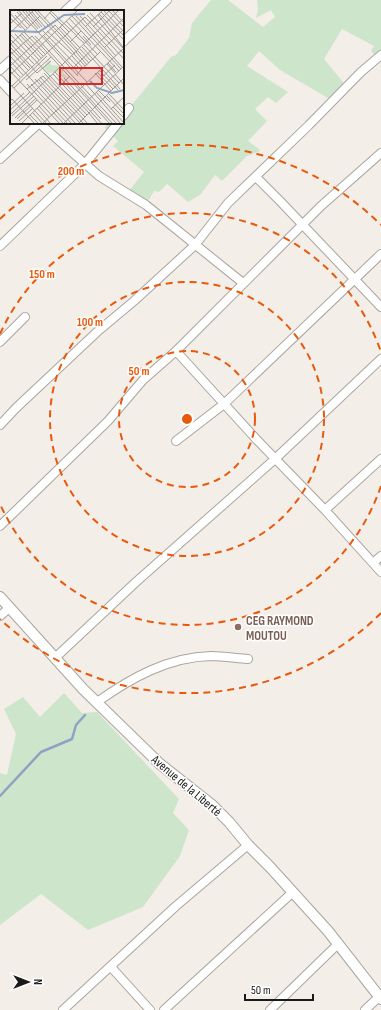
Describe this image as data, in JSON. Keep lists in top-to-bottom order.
{
  "streets": {
    "street": ["Avenue de la Liberté"]
  },
  "places": ["CEG RAYMOND MOUTOU"],
  "scale_bar": "50 m",
  "north": "right",
  "rings": [
    "200 m",
    "150 m",
    "100 m",
    "50 m"
  ]
}
